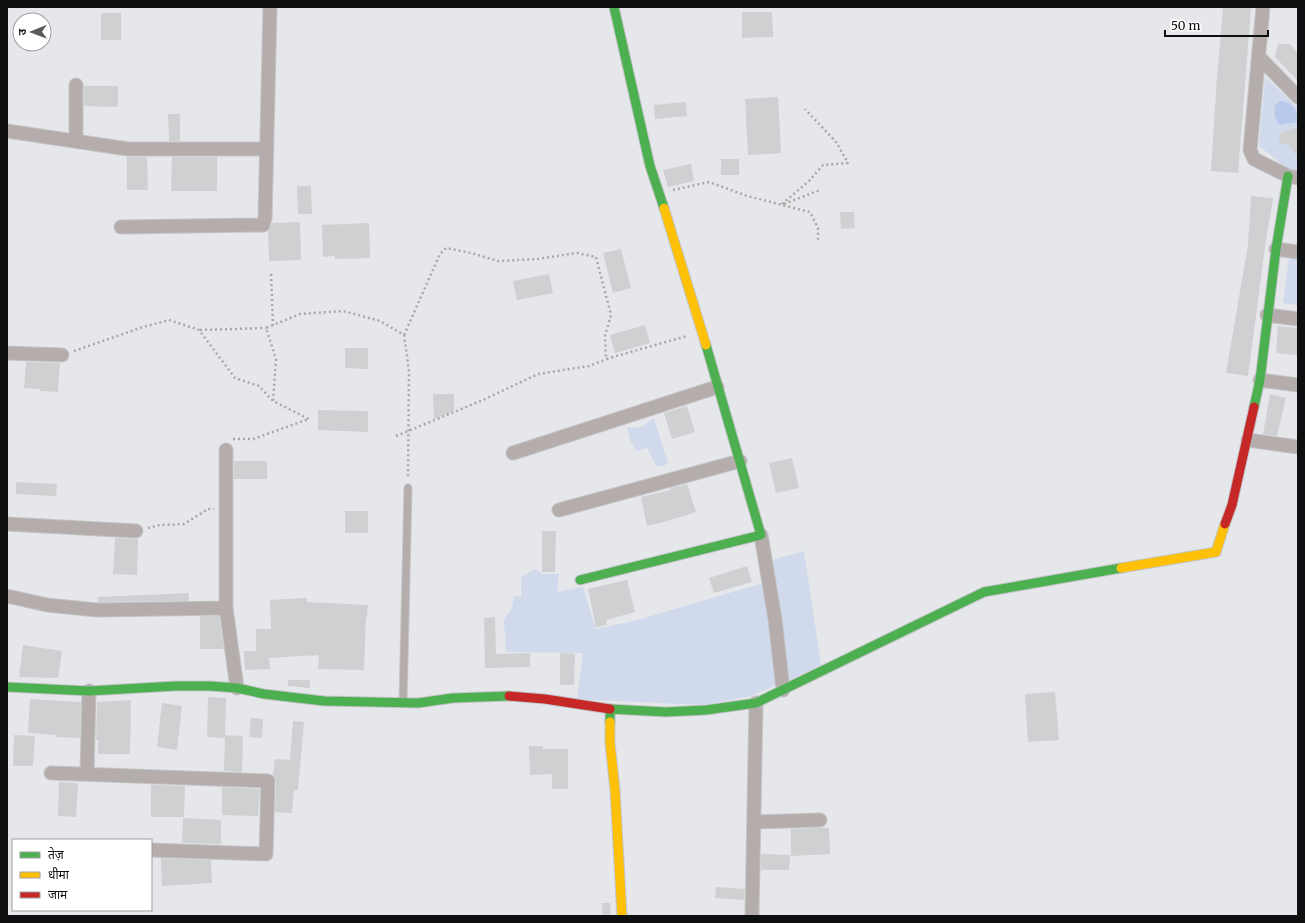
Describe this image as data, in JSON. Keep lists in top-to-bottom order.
{
  "legend": ["तेज़", "धीमा", "जाम"],
  "scale_bar": "50 m",
  "north": "left"
}
